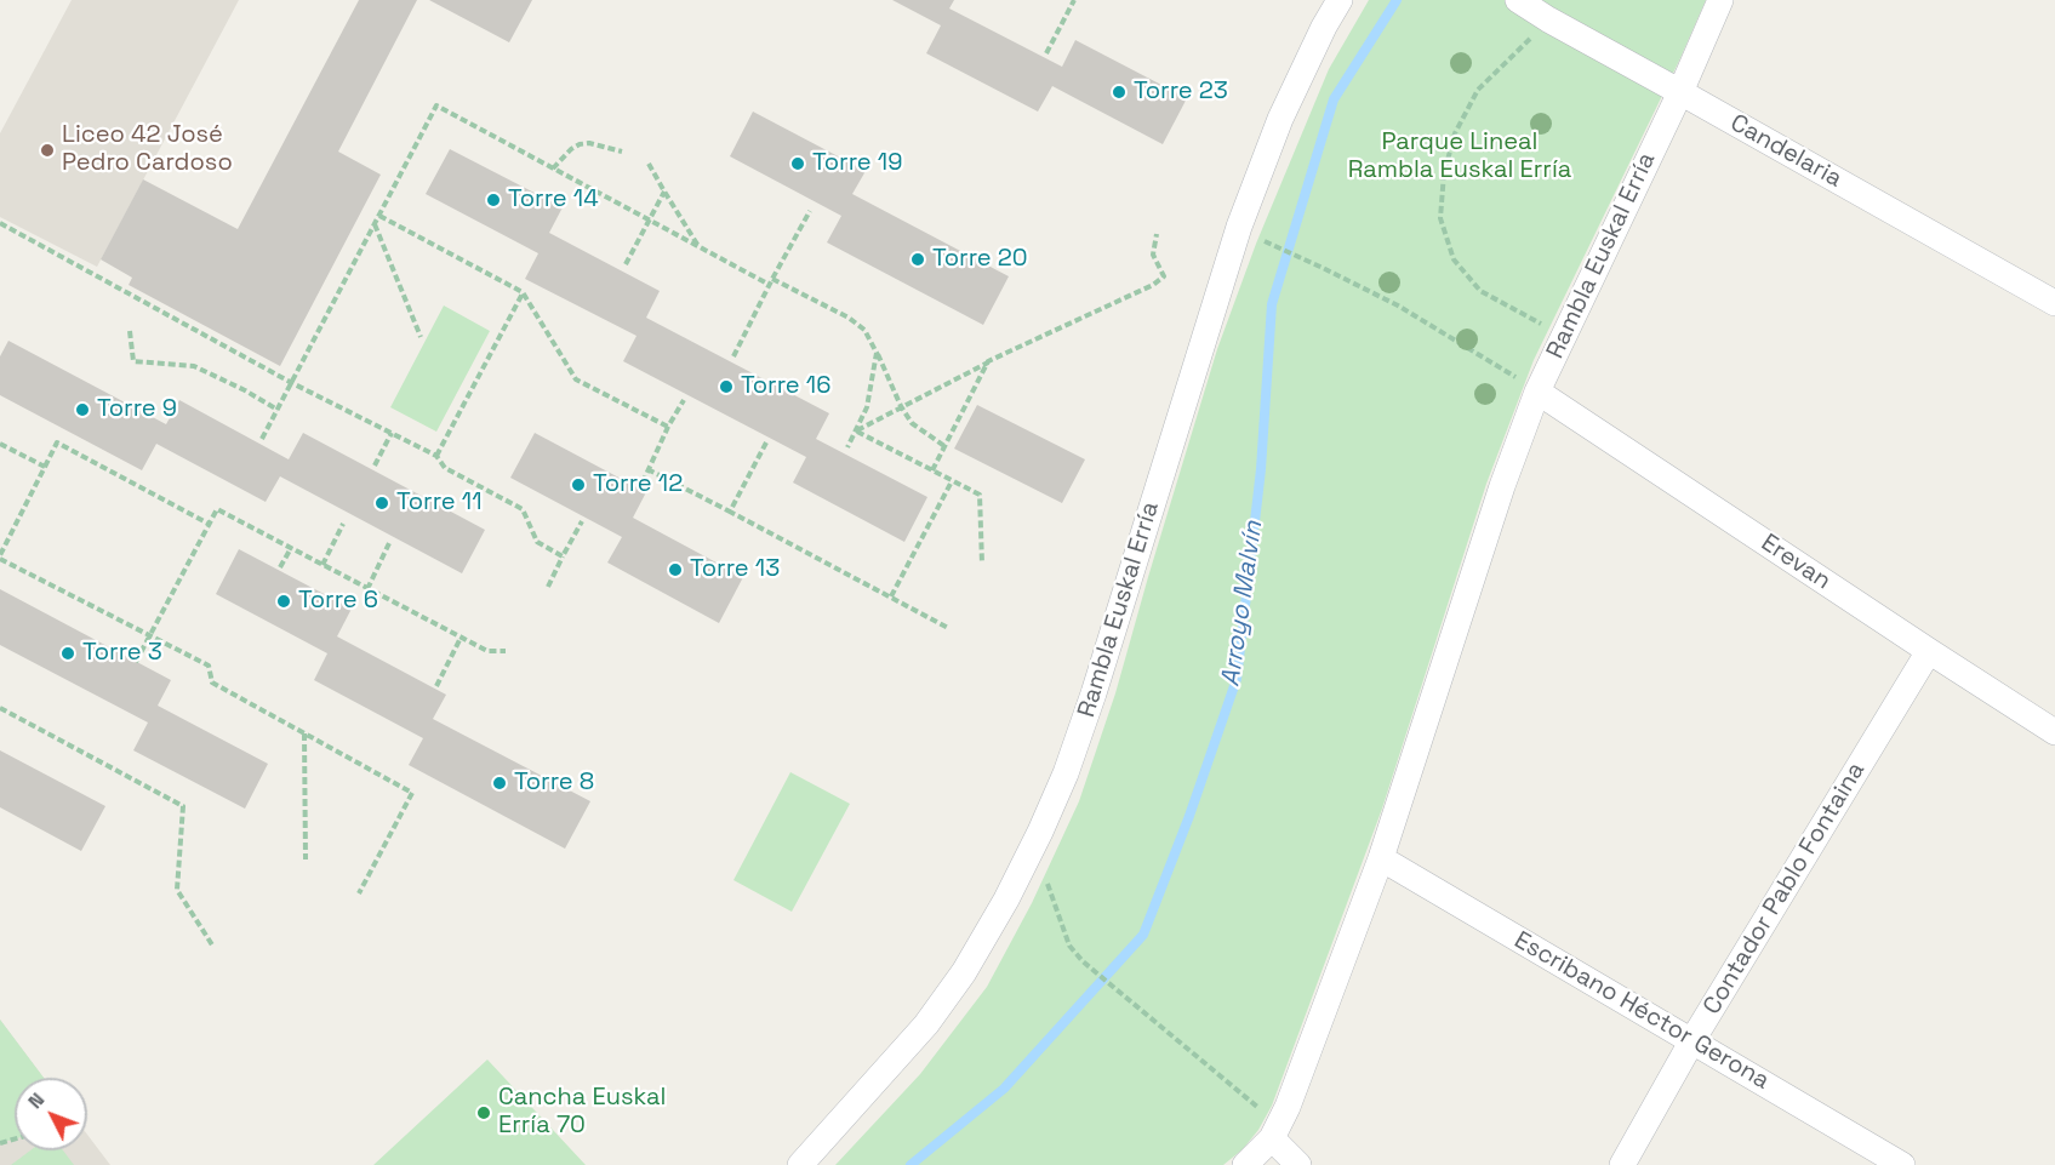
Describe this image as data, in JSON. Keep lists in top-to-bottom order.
{
  "streets": {
    "street": [
      "Candelaria",
      "Rambla Euskal Erría",
      "Erevan",
      "Contador Pablo Fontaina",
      "Escribano Héctor Gerona"
    ]
  },
  "crossings": [
    ["Candelaria", "Rambla Euskal Erría"],
    ["Rambla Euskal Erría", "Erevan"],
    ["Rambla Euskal Erría", "Escribano Héctor Gerona"],
    ["Erevan", "Contador Pablo Fontaina"],
    ["Contador Pablo Fontaina", "Escribano Héctor Gerona"]
  ],
  "water": ["Arroyo Malvín"],
  "parks": ["Parque Lineal Rambla Euskal Erría"],
  "places": [
    "Torre 23",
    "Liceo 42 José Pedro Cardoso",
    "Torre 19",
    "Torre 14",
    "Torre 20",
    "Torre 16",
    "Torre 9",
    "Torre 12",
    "Torre 11",
    "Torre 13",
    "Torre 6",
    "Torre 3",
    "Torre 8",
    "Cancha Euskal Erría 70"
  ],
  "north": "top left"
}
